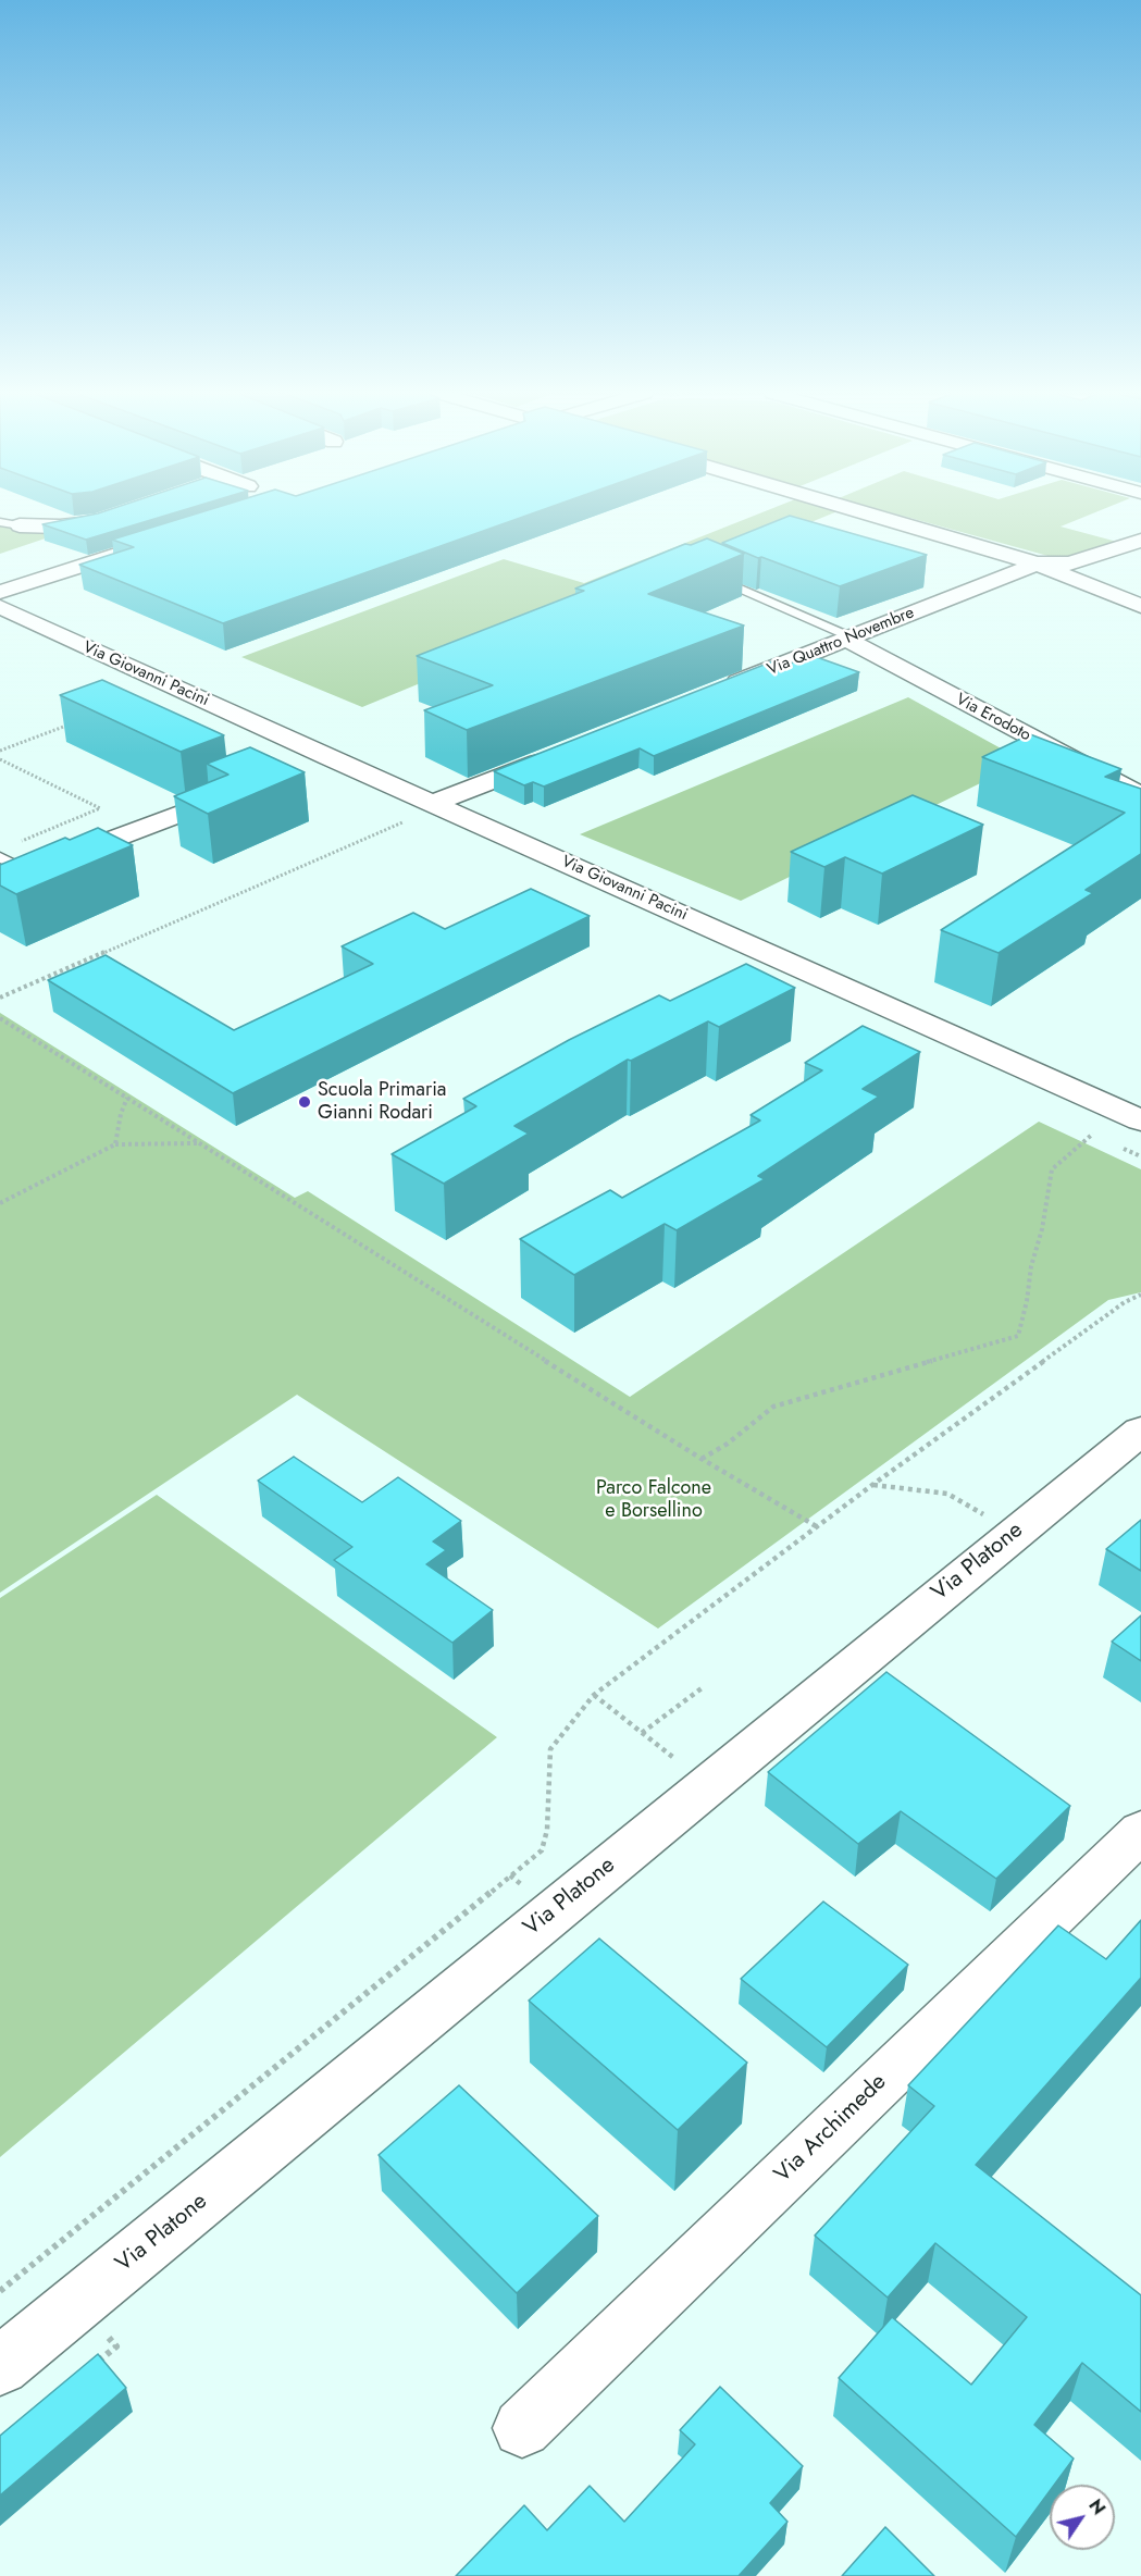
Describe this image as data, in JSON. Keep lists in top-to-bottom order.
{
  "streets": {
    "street": [
      "Via Quattro Novembre",
      "Via Giovanni Pacini",
      "Via Erodoto",
      "Via Platone",
      "Via Archimede"
    ]
  },
  "crossings": [
    ["Via Quattro Novembre", "Via Erodoto"]
  ],
  "parks": ["Parco Falcone e Borsellino"],
  "places": ["Scuola Primaria Gianni Rodari"],
  "north": "top right"
}
